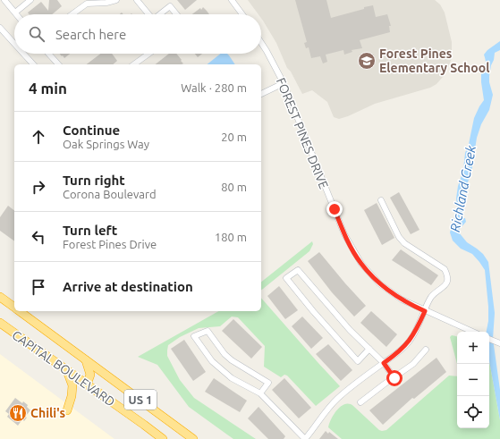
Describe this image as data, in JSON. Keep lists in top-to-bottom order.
{
  "streets": {
    "highway": ["CAPITAL BOULEVARD", "US 1"],
    "street": ["FOREST PINES DRIVE"]
  },
  "water": ["Richland Creek"],
  "places": {
    "school or university": ["Forest Pines Elementary School"],
    "restaurant": ["Chili's"]
  },
  "page": {
    "search": "Search here",
    "heading": ["4 min", "Walk · 280 m"],
    "list": [
      ["Continue", "Oak Springs Way", "20 m"],
      ["Turn right", "Corona Boulevard", "80 m"],
      ["Turn left", "Forest Pines Drive", "180 m"],
      "Arrive at destination"
    ],
    "map_buttons": ["+", "−"]
  }
}
